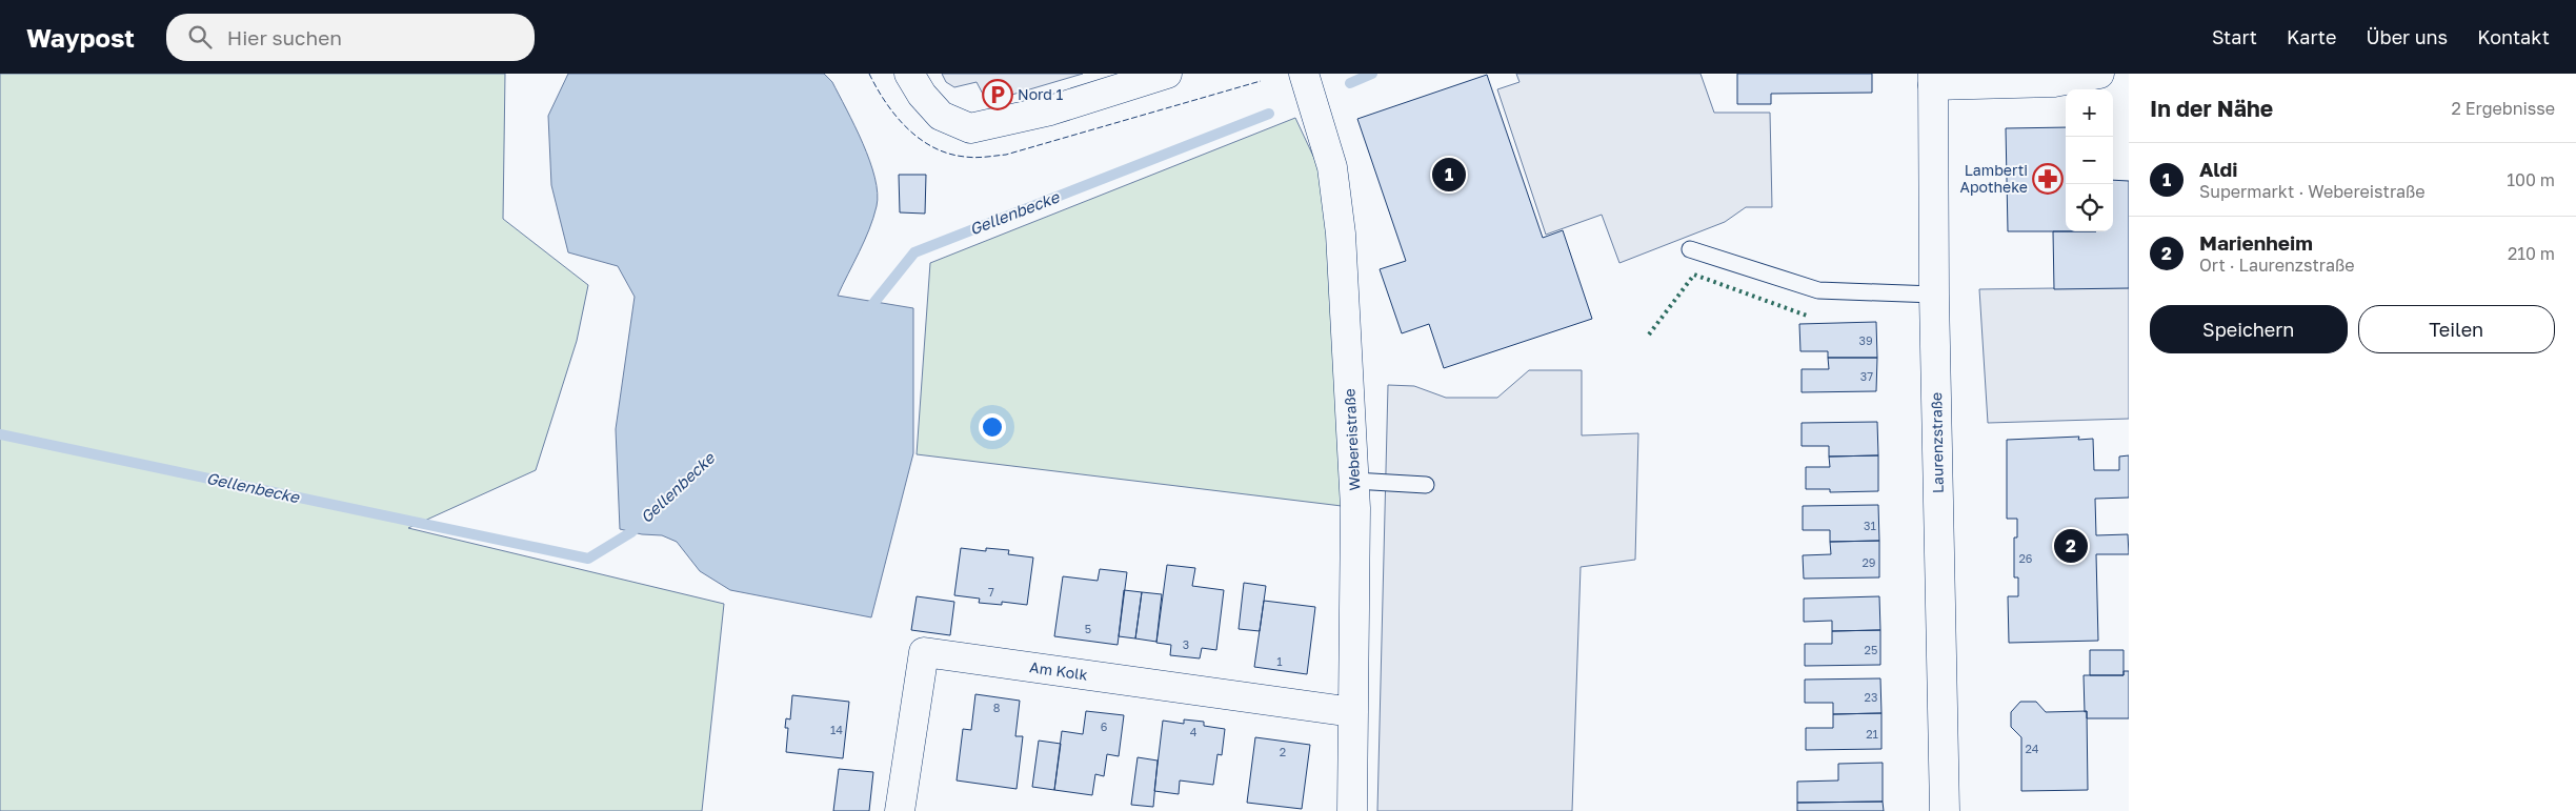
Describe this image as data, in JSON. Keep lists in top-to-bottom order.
{
  "streets": {
    "street": ["Webereistraße", "Laurenzstraße", "Am Kolk"]
  },
  "crossings": [
    ["Webereistraße", "Am Kolk"]
  ],
  "water": ["Gellenbecke"],
  "places": {
    "parking": ["Nord 1"],
    "pharmacy": ["Lamberti Apotheke"]
  },
  "house_numbers": [
    "39",
    "37",
    "31",
    "26",
    "29",
    "7",
    "5",
    "3",
    "25",
    "1",
    "23",
    "8",
    "6",
    "14",
    "4",
    "21",
    "24",
    "2"
  ],
  "page": {
    "header": "Waypost",
    "search": "Hier suchen",
    "nav": [
      "Start",
      "Karte",
      "Über uns",
      "Kontakt"
    ],
    "heading": ["In der Nähe", "2 Ergebnisse"],
    "map_buttons": ["+", "−"],
    "list": [
      {
        "mark": "1",
        "name": "Aldi",
        "note": "Supermarkt · Webereistraße",
        "value": "100 m"
      },
      {
        "mark": "2",
        "name": "Marienheim",
        "note": "Ort · Laurenzstraße",
        "value": "210 m"
      }
    ],
    "pins": ["1", "2"],
    "buttons": ["Speichern", "Teilen"]
  }
}
